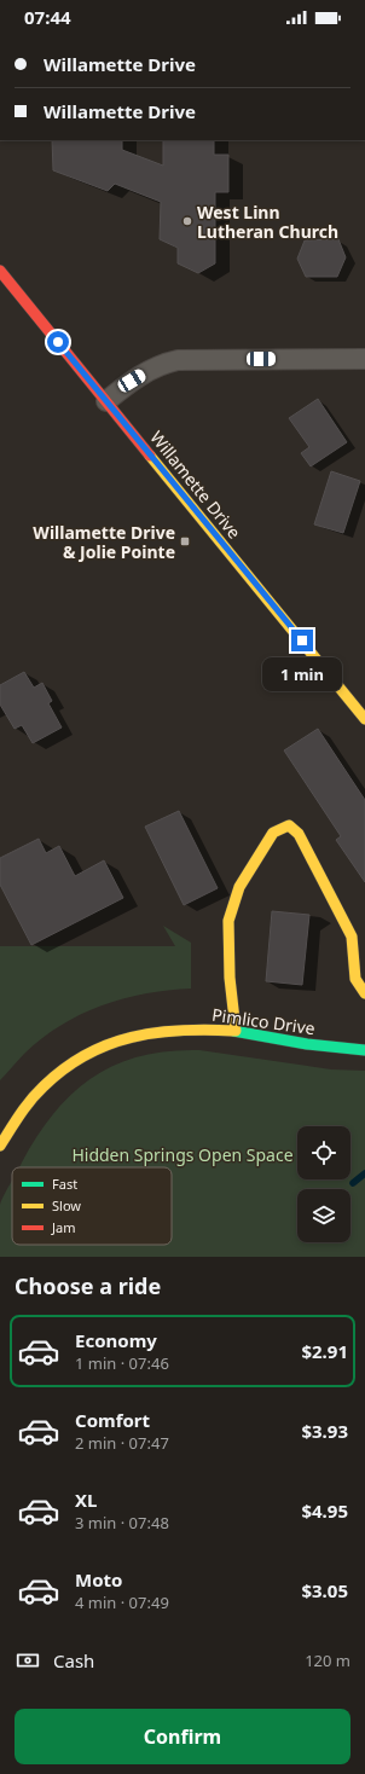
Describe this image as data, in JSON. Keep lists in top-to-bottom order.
{
  "streets": {
    "street": ["Willamette Drive", "Pimlico Drive"]
  },
  "parks": ["Hidden Springs Open Space"],
  "places": {
    "other": ["West Linn Lutheran Church"],
    "transit": ["Willamette Drive & Jolie Pointe"]
  },
  "legend": ["Fast", "Slow", "Jam"],
  "page": {
    "status": "07:44",
    "banner": ["Willamette Drive", "Willamette Drive"],
    "bubble": "1 min",
    "heading": "Choose a ride",
    "list": [
      {
        "name": "Economy",
        "note": "1 min · 07:46",
        "value": "$2.91"
      },
      {
        "name": "Comfort",
        "note": "2 min · 07:47",
        "value": "$3.93"
      },
      {
        "name": "XL",
        "note": "3 min · 07:48",
        "value": "$4.95"
      },
      {
        "name": "Moto",
        "note": "4 min · 07:49",
        "value": "$3.05"
      }
    ],
    "pay": ["Cash", "120 m"],
    "buttons": "Confirm"
  }
}
